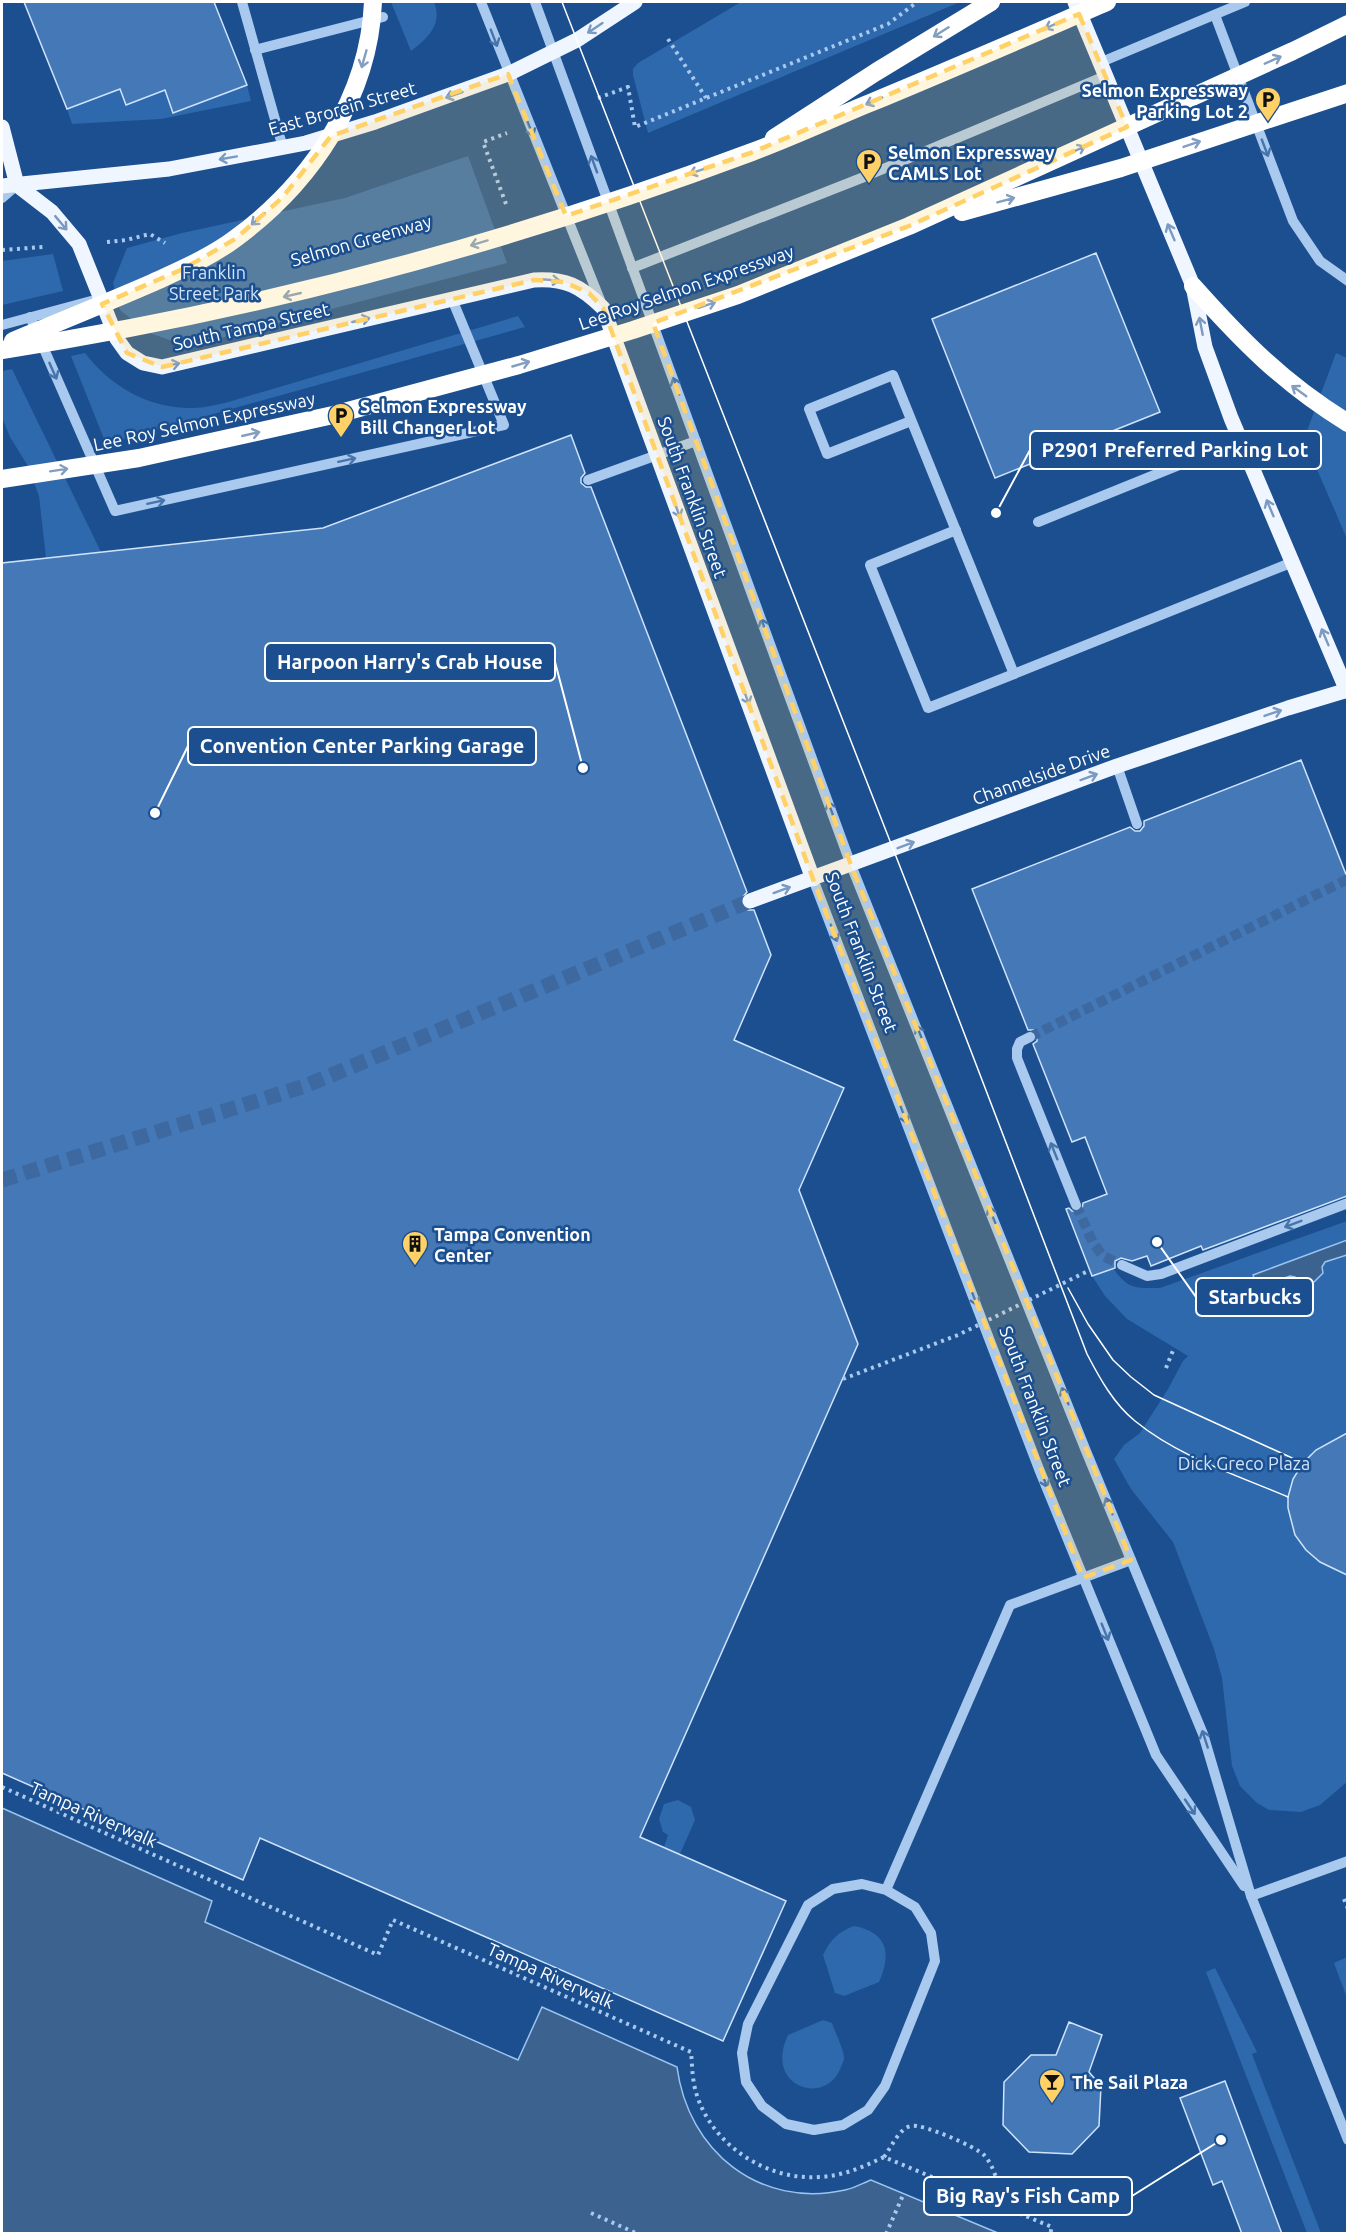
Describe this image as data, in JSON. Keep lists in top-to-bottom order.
{
  "streets": {
    "highway": ["Lee Roy Selmon Expressway"],
    "main road": [
      "East Brorein Street",
      "South Tampa Street",
      "South Franklin Street",
      "Channelside Drive"
    ],
    "path": ["Tampa Riverwalk"]
  },
  "crossings": [
    ["East Brorein Street", "South Tampa Street"],
    ["East Brorein Street", "South Franklin Street"],
    ["South Tampa Street", "South Franklin Street"],
    ["South Franklin Street", "Channelside Drive"]
  ],
  "one_way": ["East Brorein Street", "South Tampa Street", "Channelside Drive"],
  "parks": ["Franklin Street Park", "Dick Greco Plaza"],
  "places": {
    "parking": ["Selmon Expressway Parking Lot 2", "Selmon Expressway CAMLS Lot", "Selmon Expressway Bill Changer Lot"],
    "other": [
      "P2901 Preferred Parking Lot",
      "Harpoon Harry's Crab House",
      "Convention Center Parking Garage",
      "Starbucks",
      "Big Ray's Fish Camp"
    ],
    "building": ["Tampa Convention Center"],
    "bar": ["The Sail Plaza"]
  }
}
